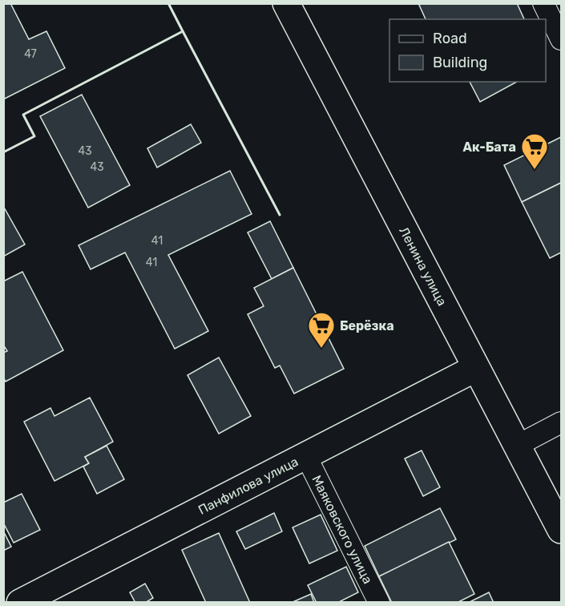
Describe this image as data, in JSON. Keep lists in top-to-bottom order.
{
  "streets": {
    "main road": ["Ленина улица", "Панфилова улица"],
    "street": ["Маяковского улица"]
  },
  "crossings": [
    ["Ленина улица", "Панфилова улица"],
    ["Панфилова улица", "Маяковского улица"]
  ],
  "places": {
    "supermarket": ["Ак-Бата", "Берёзка"]
  },
  "house_numbers": [
    "47",
    "43",
    "43",
    "41",
    "41"
  ],
  "legend": ["Road", "Building"]
}
